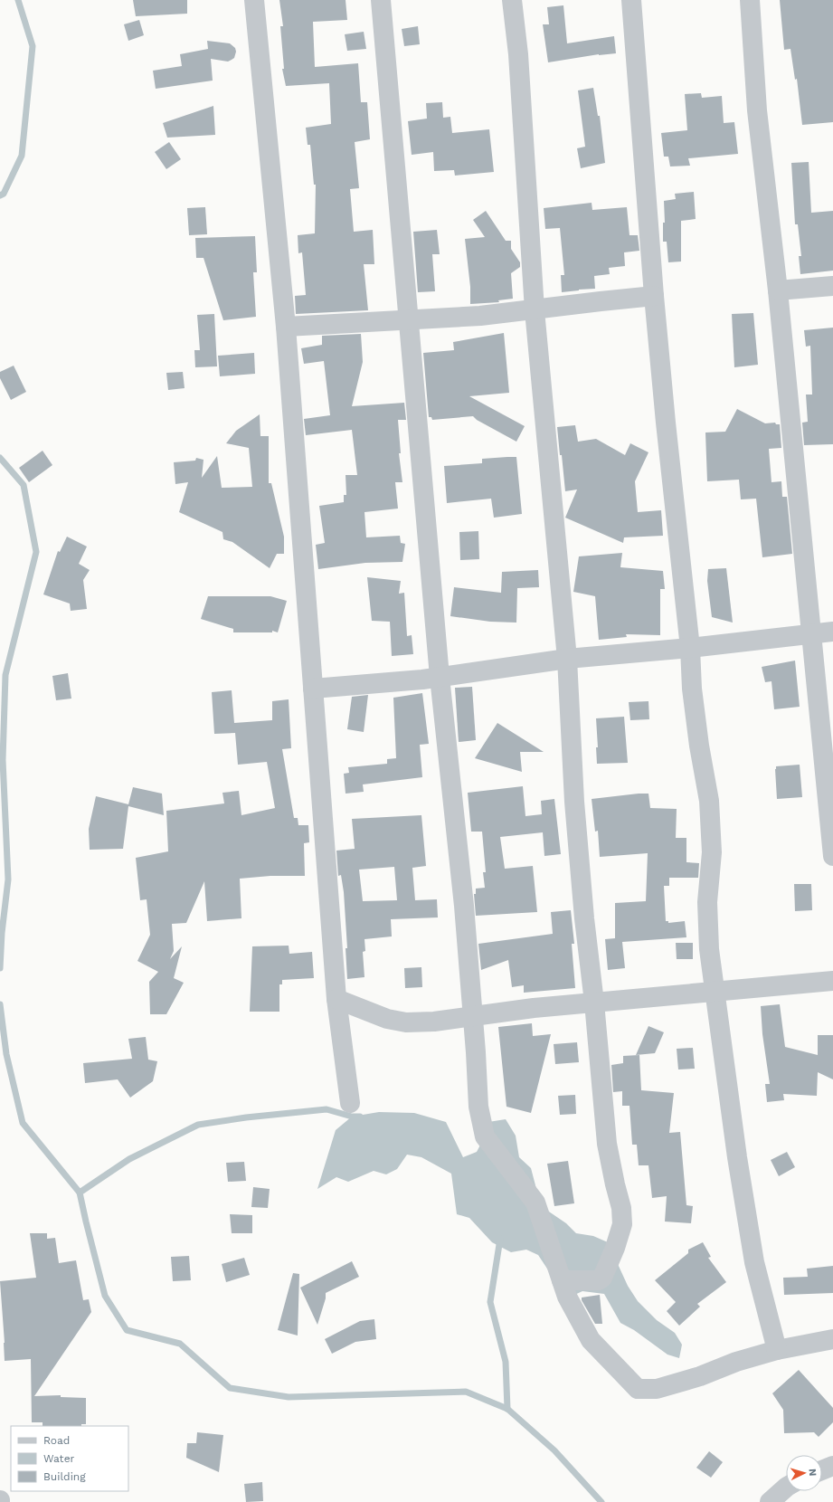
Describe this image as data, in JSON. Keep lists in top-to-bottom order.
{
  "legend": ["Road", "Water", "Building"],
  "north": "right"
}
